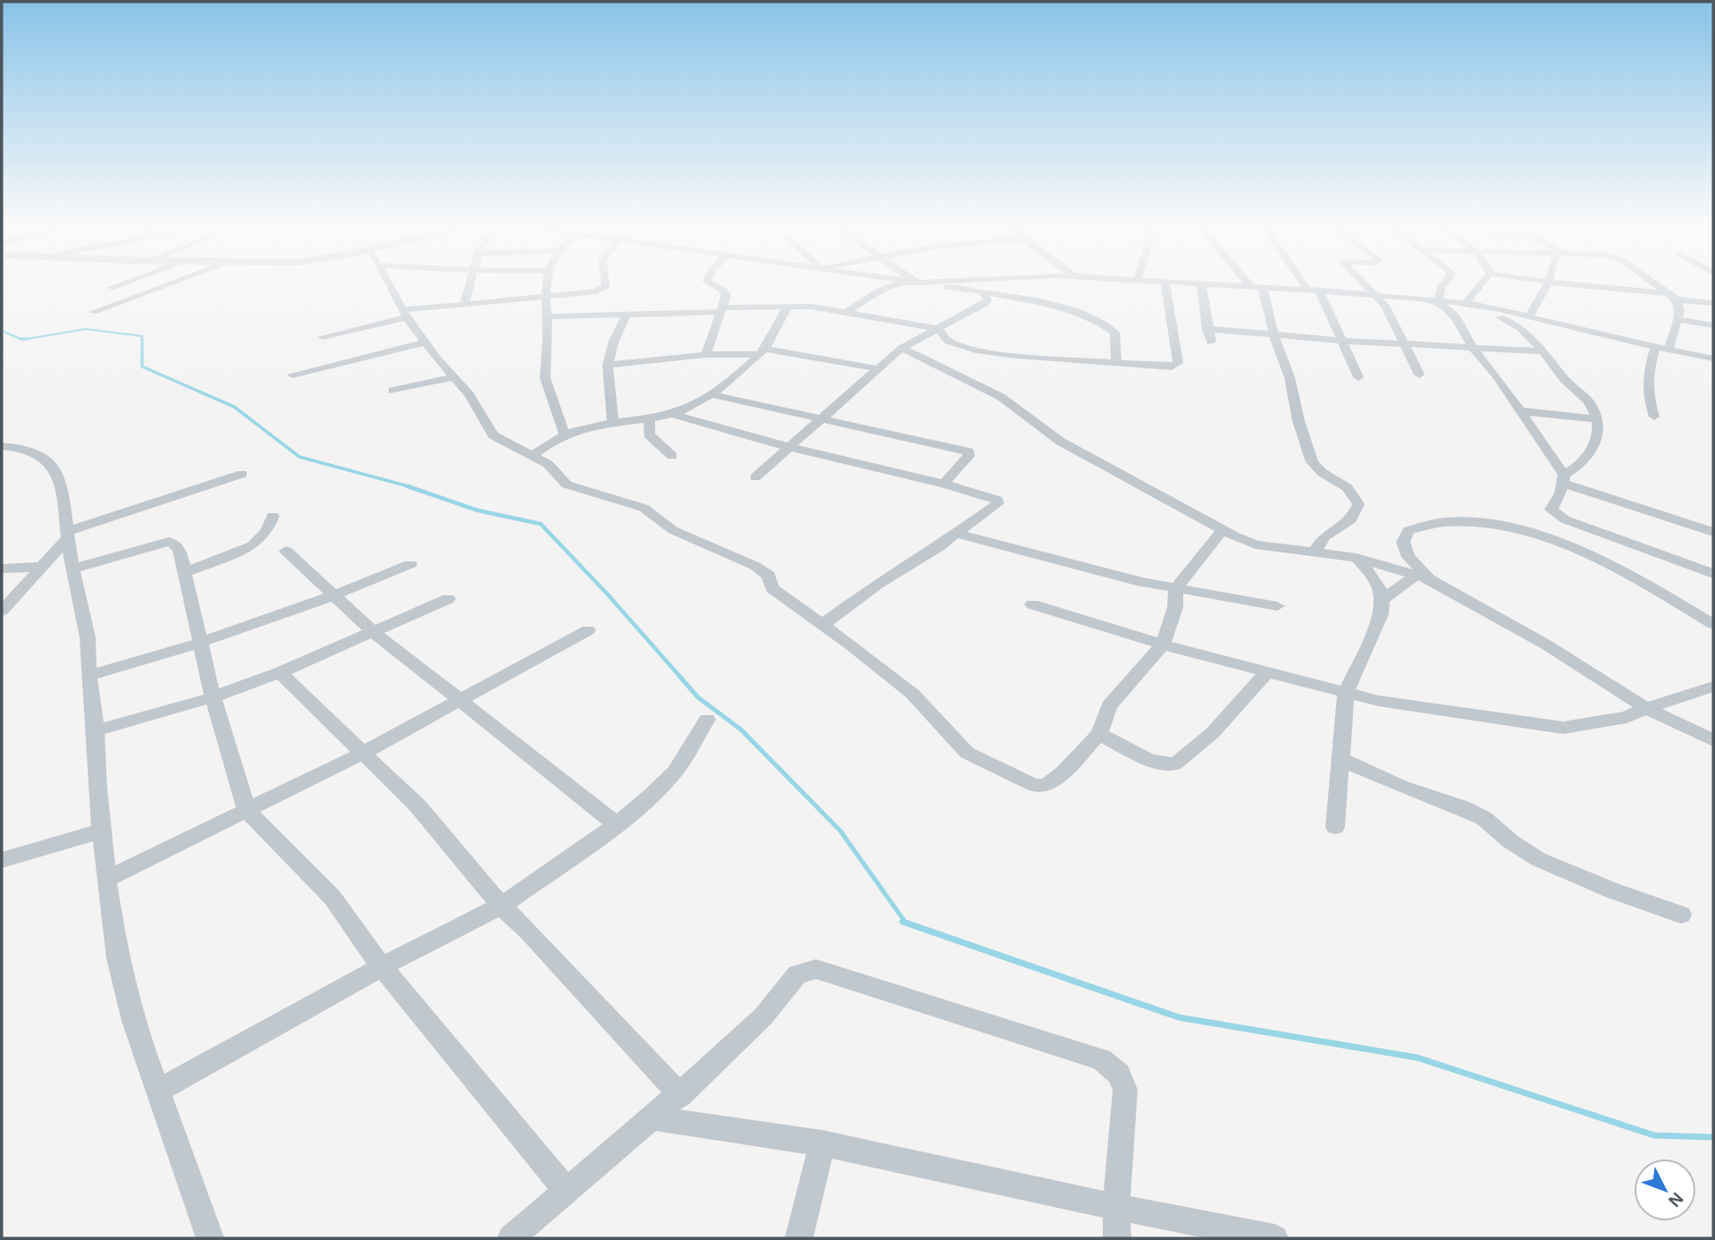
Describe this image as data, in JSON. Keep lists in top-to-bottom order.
{
  "north": "bottom right"
}
